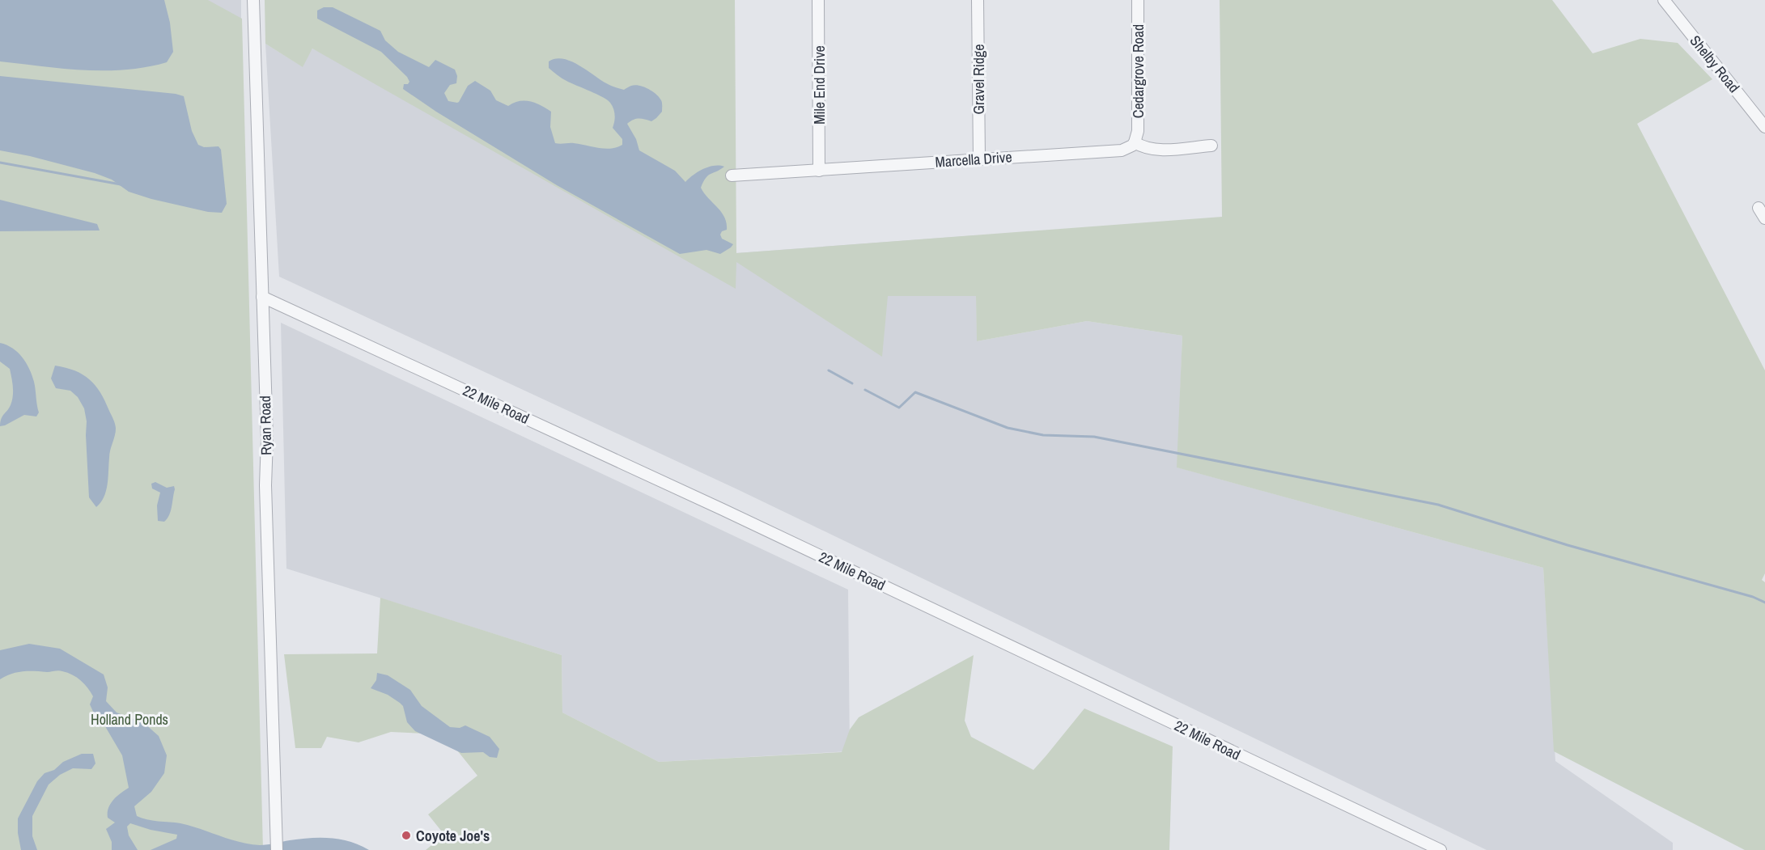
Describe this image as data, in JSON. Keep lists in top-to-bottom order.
{
  "streets": {
    "street": [
      "Shelby Road",
      "Cedargrove Road",
      "Gravel Ridge",
      "Mile End Drive",
      "Marcella Drive",
      "22 Mile Road",
      "Ryan Road"
    ]
  },
  "crossings": [
    ["Cedargrove Road", "Marcella Drive"],
    ["Gravel Ridge", "Marcella Drive"],
    ["Mile End Drive", "Marcella Drive"],
    ["22 Mile Road", "Ryan Road"]
  ],
  "parks": ["Holland Ponds"],
  "places": ["Coyote Joe's"]
}
